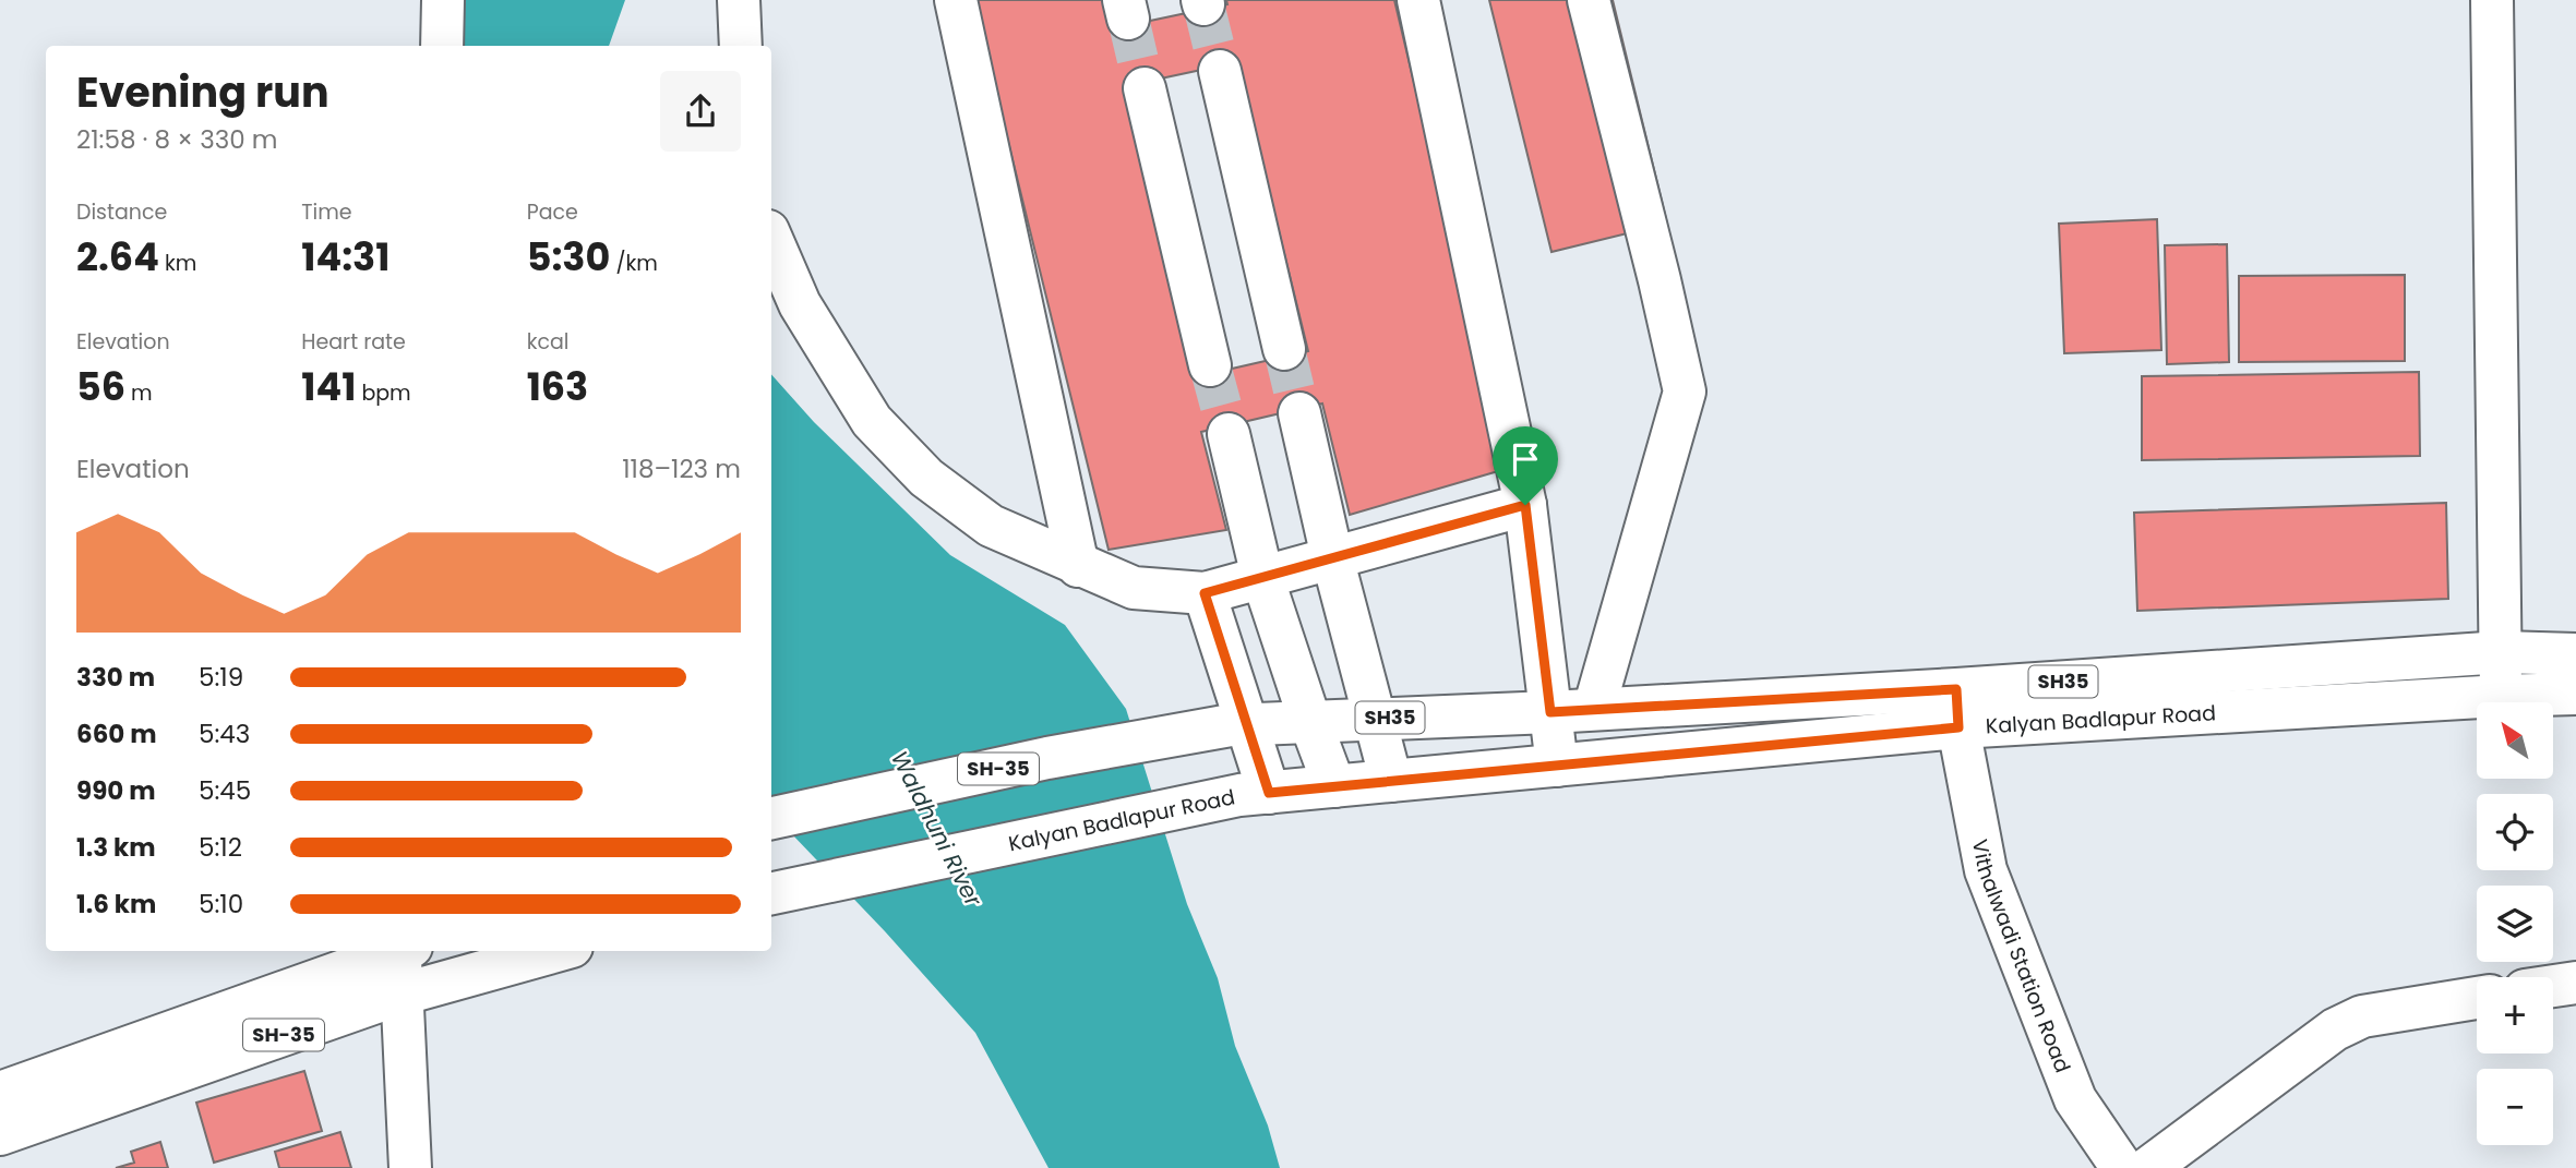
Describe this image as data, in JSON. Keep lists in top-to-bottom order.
{
  "streets": {
    "main road": [
      "SH35",
      "Kalyan Badlapur Road",
      "SH-35",
      "Vithalwadi Station Road"
    ]
  },
  "crossings": [
    ["Kalyan Badlapur Road", "Vithalwadi Station Road"]
  ],
  "water": ["Waldhuni River"],
  "north": "top left",
  "page": {
    "heading": ["Evening run", "21:58 · 8 × 330 m"],
    "stats": [
      ["Distance", "2.64 km"],
      ["Time", "14:31"],
      ["Pace", "5:30 /km"],
      ["Elevation", "56 m"],
      ["Heart rate", "141 bpm"],
      ["kcal", "163"]
    ],
    "chart": ["Elevation", "118–123 m"],
    "list": [
      {
        "name": "330 m",
        "note": "5:19"
      },
      {
        "name": "660 m",
        "note": "5:43"
      },
      {
        "name": "990 m",
        "note": "5:45"
      },
      {
        "name": "1.3 km",
        "note": "5:12"
      },
      {
        "name": "1.6 km",
        "note": "5:10"
      }
    ],
    "map_buttons": ["+", "−"]
  }
}
